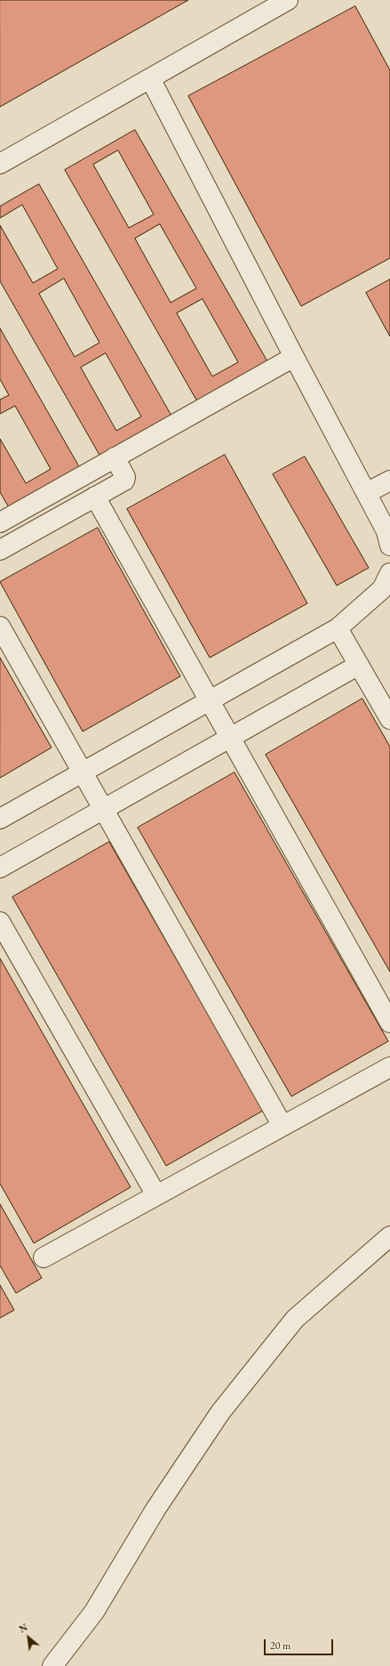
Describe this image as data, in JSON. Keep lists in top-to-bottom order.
{
  "scale_bar": "20 m",
  "north": "top left"
}
